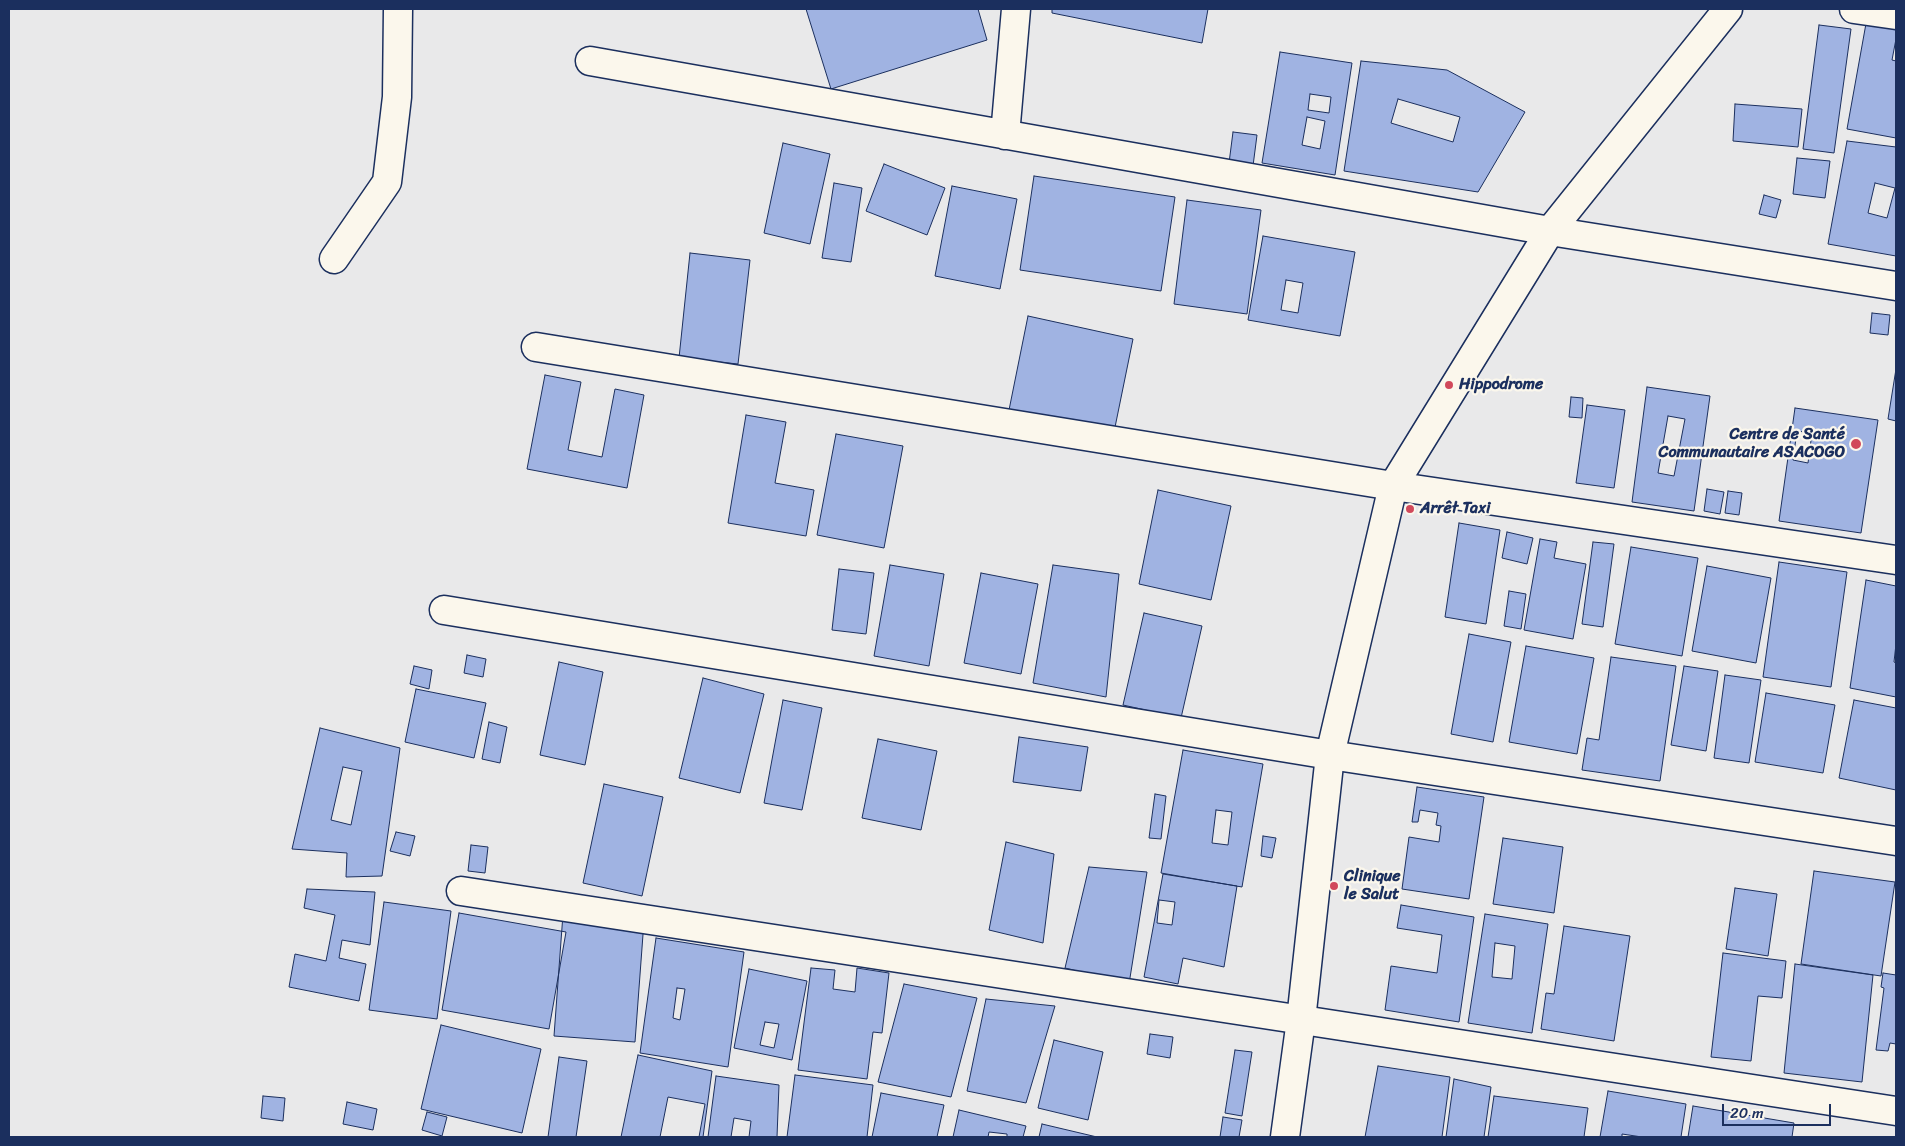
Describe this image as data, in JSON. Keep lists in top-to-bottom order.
{
  "places": [
    "Hippodrome",
    "Centre de Santé Communautaire ASACOGO",
    "Arrêt Taxi",
    "Clinique le Salut"
  ],
  "scale_bar": "20 m"
}
